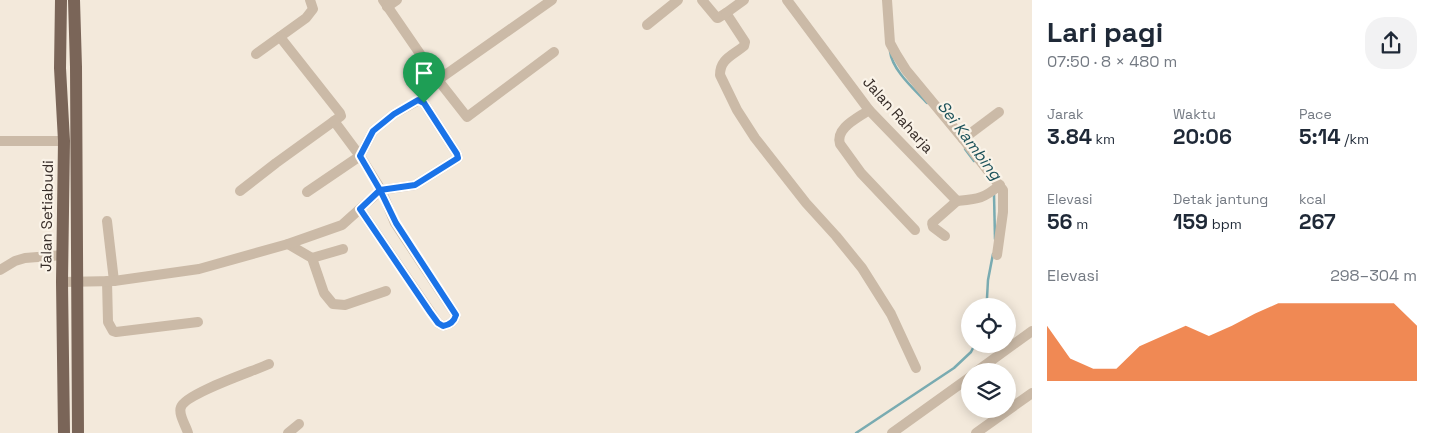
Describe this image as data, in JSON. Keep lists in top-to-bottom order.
{
  "streets": {
    "main road": ["Jalan Setiabudi"],
    "street": ["Jalan Raharja"]
  },
  "water": ["Sei Kambing"],
  "page": {
    "heading": ["Lari pagi", "07:50 · 8 × 480 m"],
    "stats": [
      ["Jarak", "3.84 km"],
      ["Waktu", "20:06"],
      ["Pace", "5:14 /km"],
      ["Elevasi", "56 m"],
      ["Detak jantung", "159 bpm"],
      ["kcal", "267"]
    ],
    "chart": ["Elevasi", "298–304 m"]
  }
}
